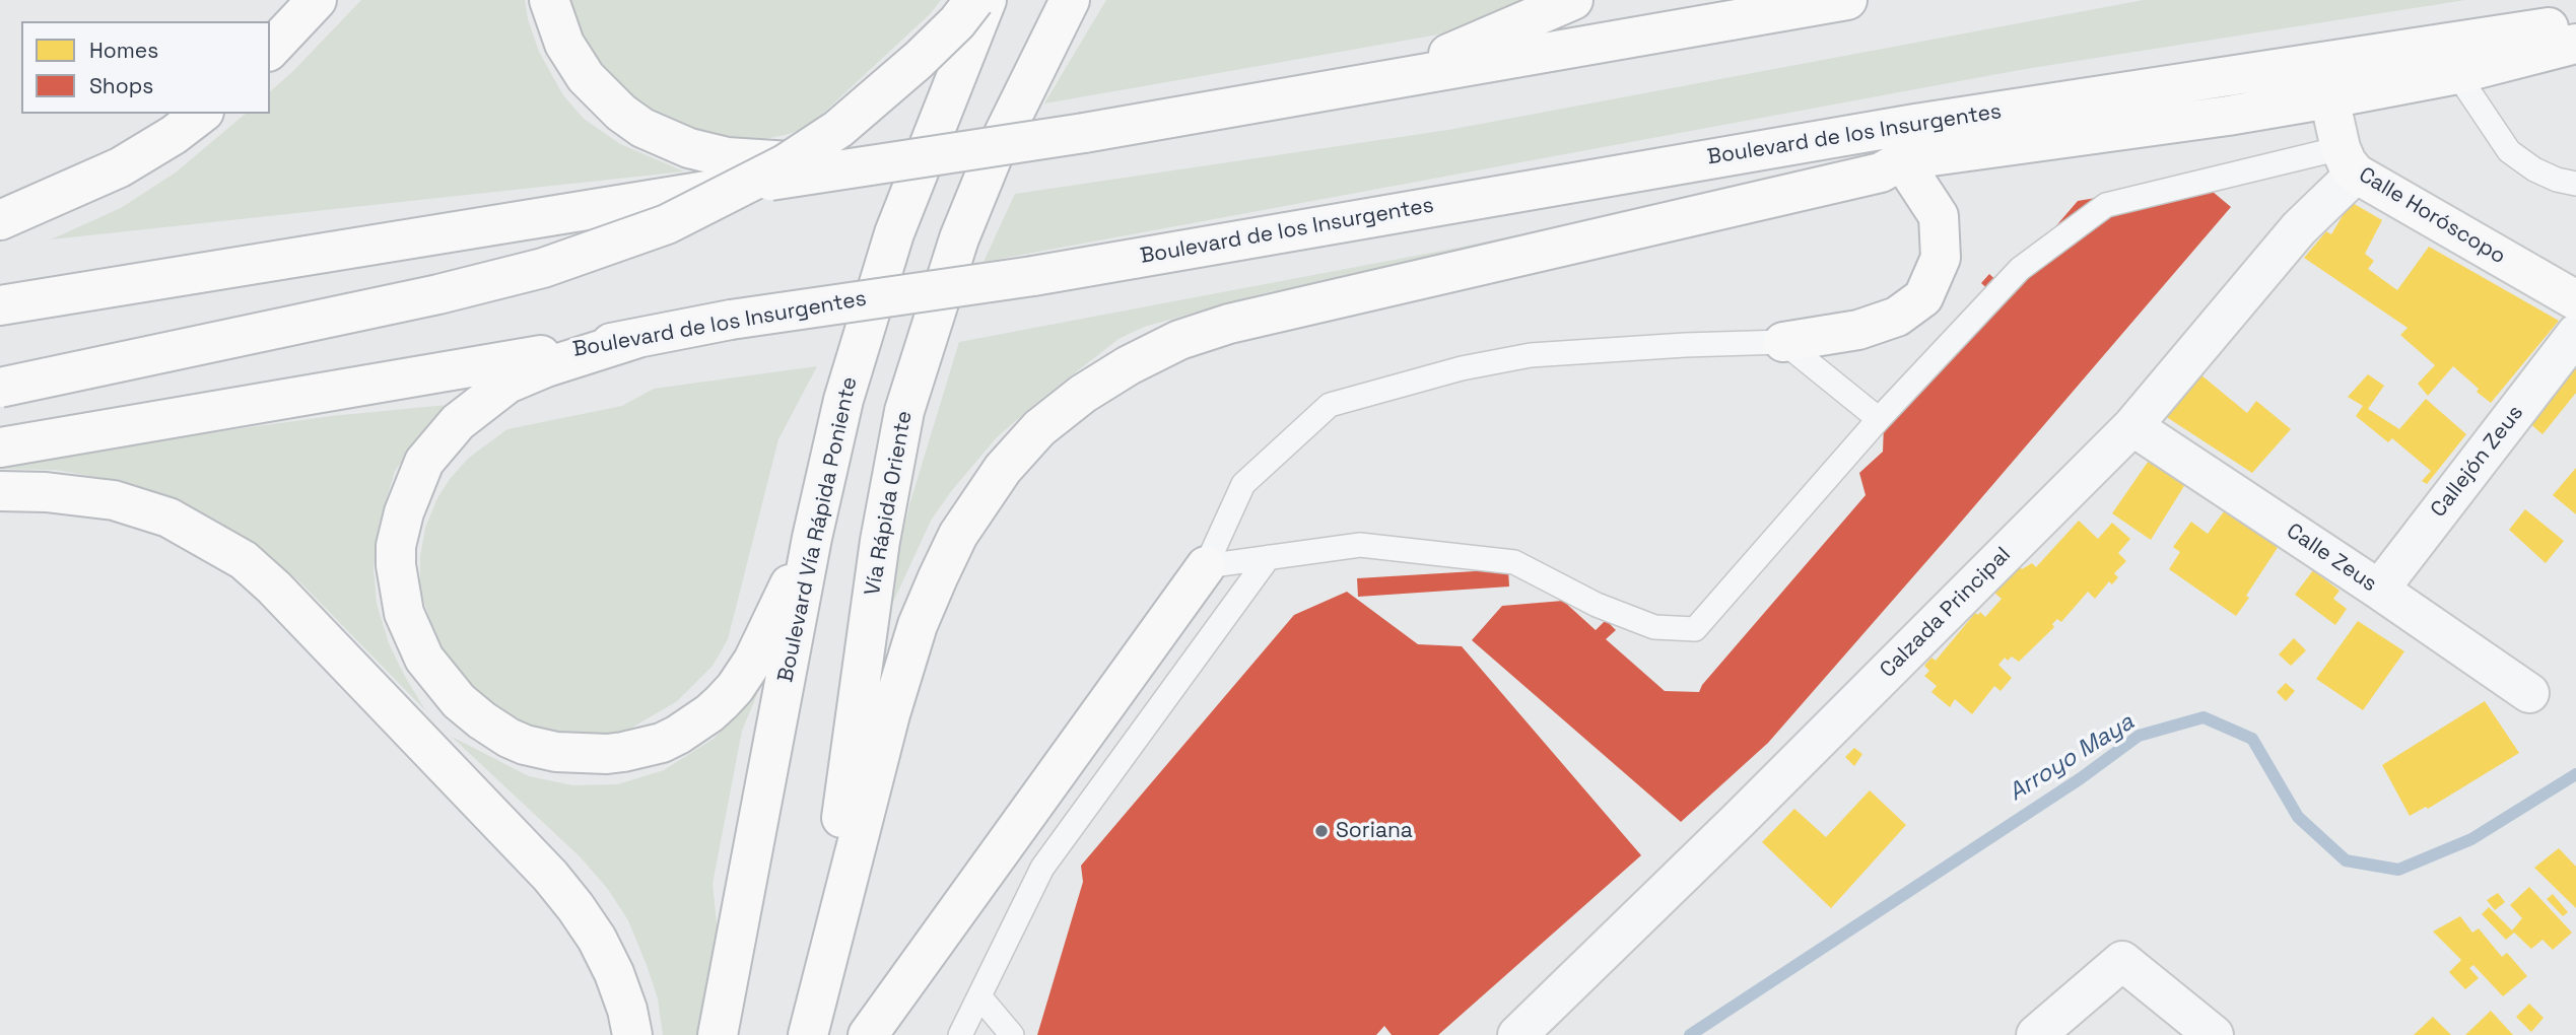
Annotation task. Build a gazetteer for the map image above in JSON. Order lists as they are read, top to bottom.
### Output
{
  "streets": {
    "main road": [
      "Boulevard de los Insurgentes",
      "Calle Horóscopo",
      "Vía Rápida Oriente",
      "Boulevard Vía Rápida Poniente"
    ],
    "street": ["Callejón Zeus", "Calle Zeus", "Calzada Principal"]
  },
  "crossings": [
    ["Calle Horóscopo", "Calzada Principal"],
    ["Callejón Zeus", "Calle Zeus"],
    ["Calle Zeus", "Calzada Principal"]
  ],
  "water": ["Arroyo Maya"],
  "places": ["Soriana"],
  "legend": ["Homes", "Shops"]
}
